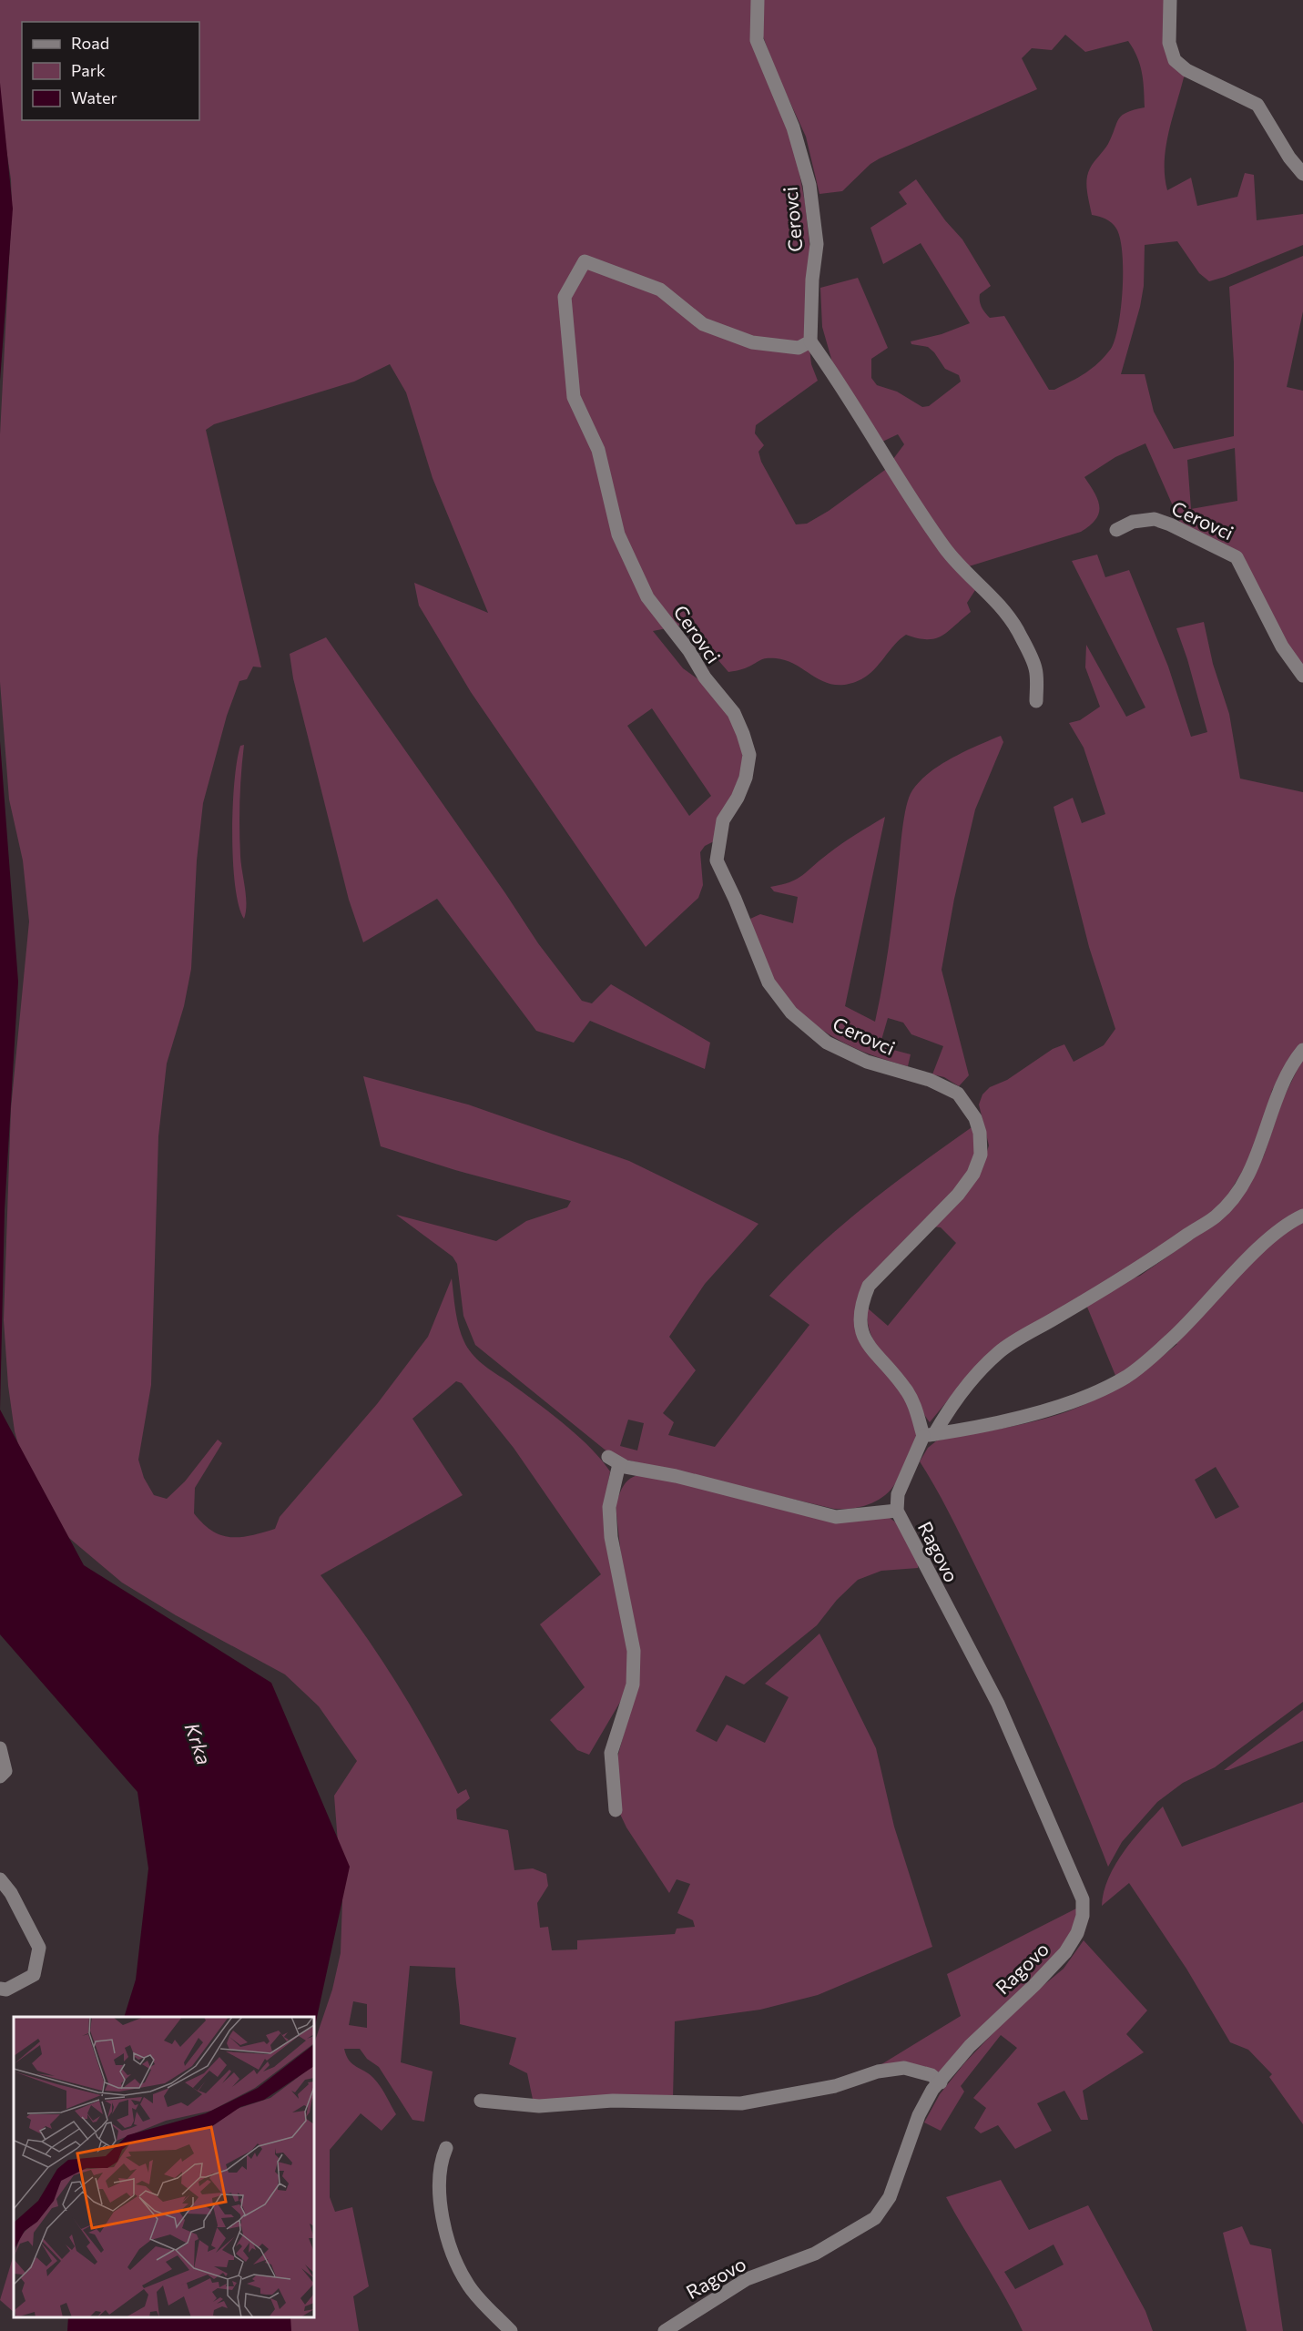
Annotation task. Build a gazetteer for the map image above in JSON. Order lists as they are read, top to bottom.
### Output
{
  "streets": {
    "street": ["Cerovci", "Ragovo"]
  },
  "water": ["Krka"],
  "legend": ["Road", "Park", "Water"]
}
